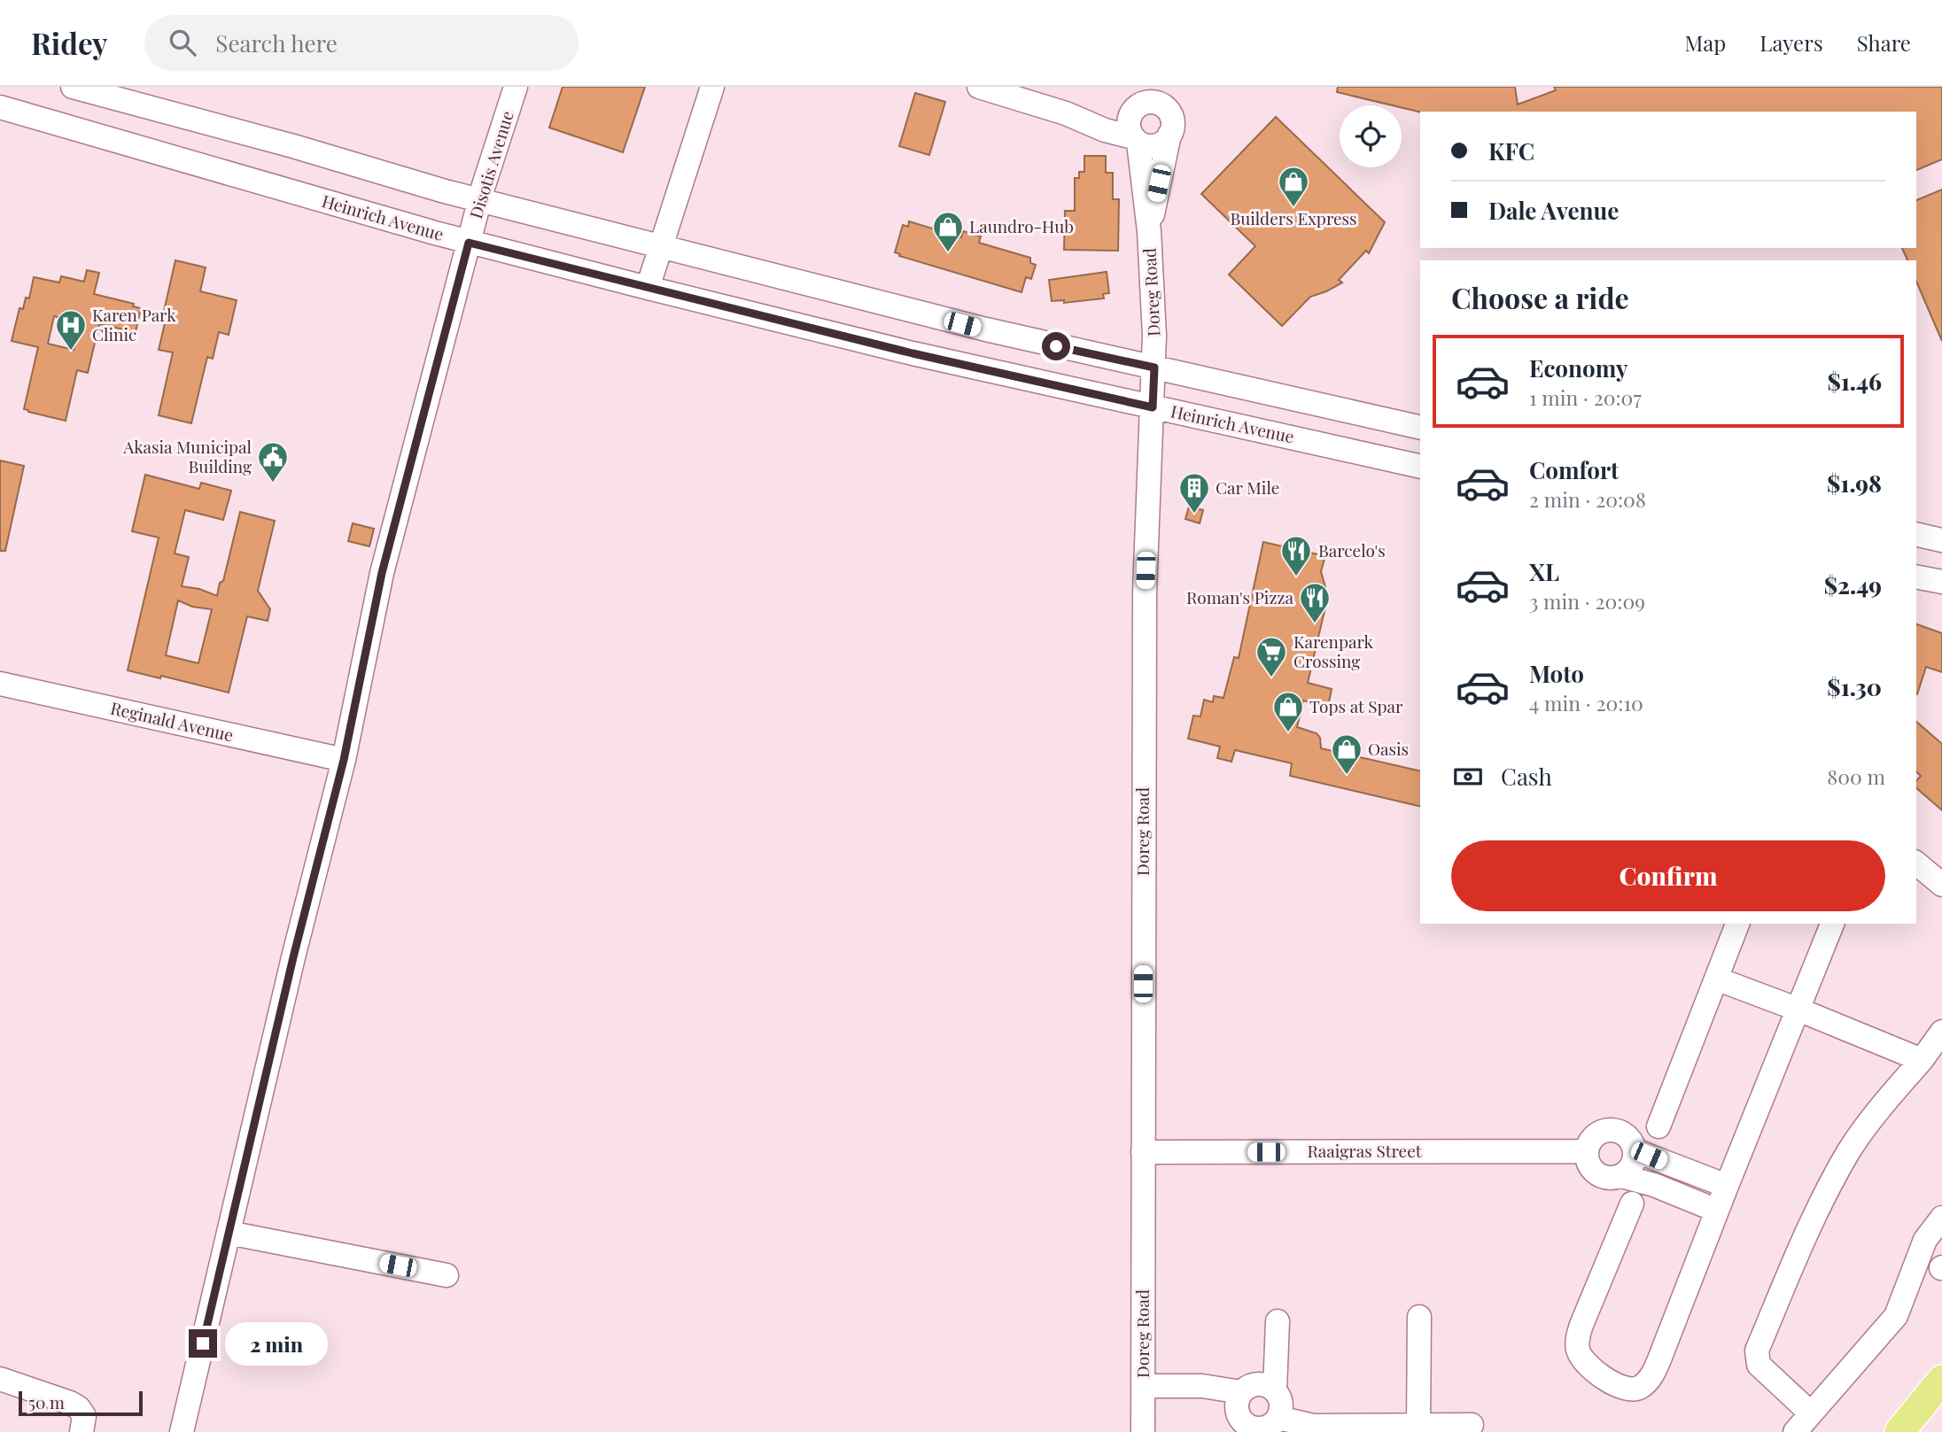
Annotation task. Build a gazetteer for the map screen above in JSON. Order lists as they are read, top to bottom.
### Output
{
  "streets": {
    "street": [
      "Disotis Avenue",
      "Heinrich Avenue",
      "Doreg Road",
      "Reginald Avenue",
      "Raaigras Street"
    ]
  },
  "crossings": [
    ["Disotis Avenue", "Heinrich Avenue"],
    ["Disotis Avenue", "Reginald Avenue"],
    ["Heinrich Avenue", "Doreg Road"],
    ["Doreg Road", "Raaigras Street"]
  ],
  "places": {
    "shop": [
      "Builders Express",
      "Laundro-Hub",
      "Tops at Spar",
      "Oasis"
    ],
    "hospital": ["Karen Park Clinic"],
    "public building": ["Akasia Municipal Building"],
    "building": ["Car Mile"],
    "restaurant": ["Barcelo's", "Roman's Pizza"],
    "supermarket": ["Karenpark Crossing"]
  },
  "scale_bar": "50 m",
  "page": {
    "header": "Ridey",
    "search": "Search here",
    "nav": ["Map", "Layers", "Share"],
    "banner": ["KFC", "Dale Avenue"],
    "heading": "Choose a ride",
    "list": [
      {
        "name": "Economy",
        "note": "1 min · 20:07",
        "value": "$1.46"
      },
      {
        "name": "Comfort",
        "note": "2 min · 20:08",
        "value": "$1.98"
      },
      {
        "name": "XL",
        "note": "3 min · 20:09",
        "value": "$2.49"
      },
      {
        "name": "Moto",
        "note": "4 min · 20:10",
        "value": "$1.30"
      }
    ],
    "pay": ["Cash", "800 m"],
    "buttons": "Confirm",
    "bubble": "2 min",
    "scale": "50 m"
  }
}
